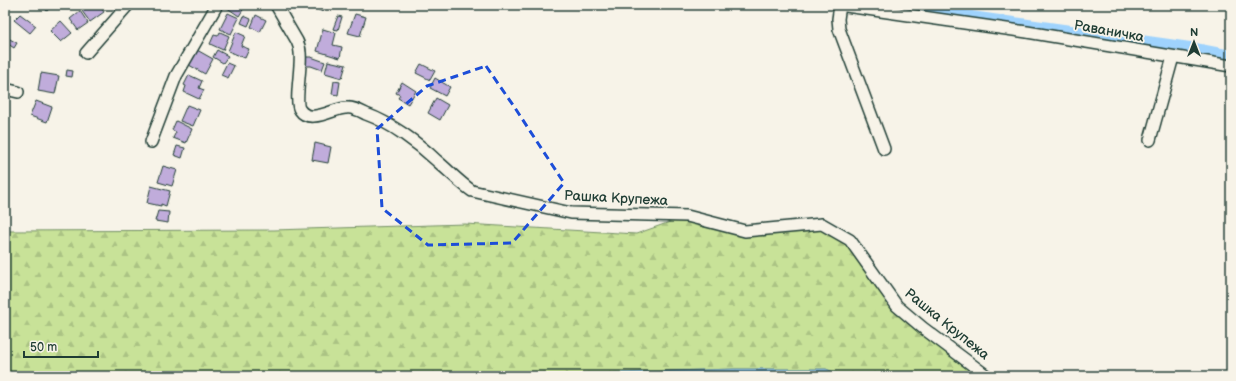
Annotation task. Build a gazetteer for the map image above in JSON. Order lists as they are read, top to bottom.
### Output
{
  "streets": {
    "street": ["Раваничка", "Рашка Крупежа"]
  },
  "scale_bar": "50 m",
  "north": "top"
}
